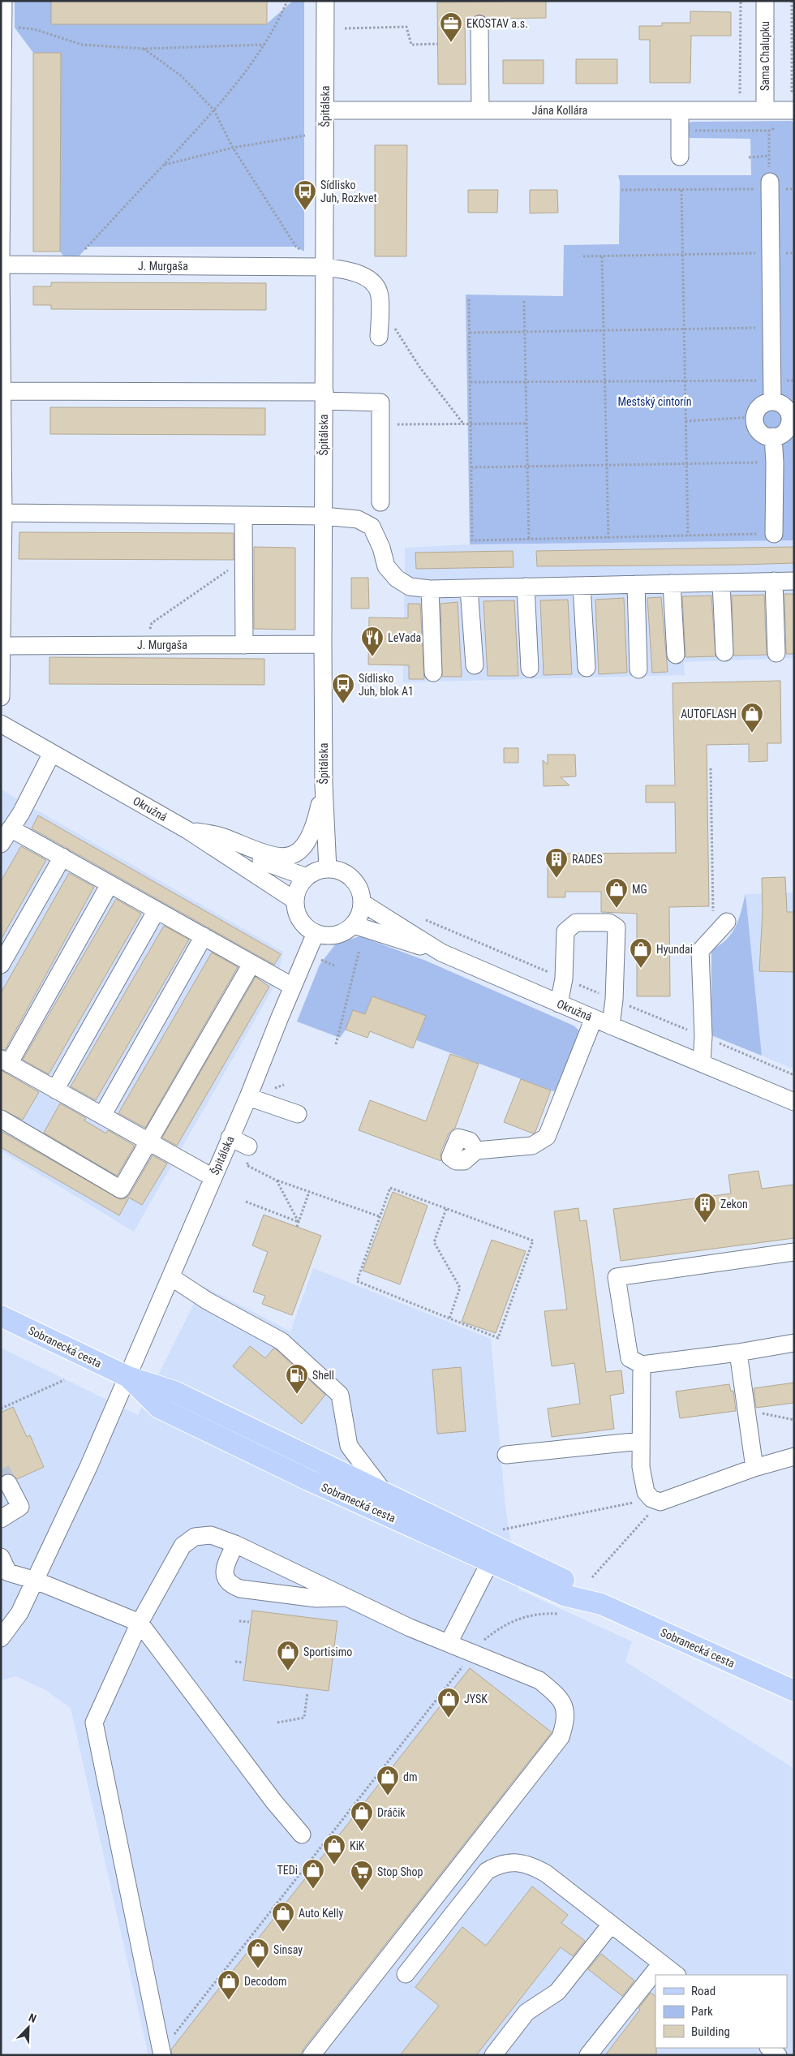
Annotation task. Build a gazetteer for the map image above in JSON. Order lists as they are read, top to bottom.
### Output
{
  "streets": {
    "main road": ["Sobranecká cesta"],
    "street": [
      "Sama Chalupku",
      "Špitálska",
      "Jána Kollára",
      "J. Murgaša",
      "Okružná"
    ]
  },
  "crossings": [
    ["Sama Chalupku", "Jána Kollára"],
    ["Špitálska", "Jána Kollára"],
    ["Špitálska", "J. Murgaša"],
    ["Špitálska", "Okružná"],
    ["Špitálska", "Sobranecká cesta"]
  ],
  "parks": ["Mestský cintorín"],
  "places": {
    "office": ["EKOSTAV a.s."],
    "bus stop": ["Sídlisko Juh, Rozkvet", "Sídlisko Juh, blok A1"],
    "restaurant": ["LeVada"],
    "shop": [
      "AUTOFLASH",
      "MG",
      "Hyundai",
      "Sportisimo",
      "JYSK",
      "dm",
      "Dráčik",
      "KiK",
      "TEDi",
      "Auto Kelly",
      "Sinsay",
      "Decodom"
    ],
    "building": ["RADES", "Zekon"],
    "fuel station": ["Shell"],
    "supermarket": ["Stop Shop"]
  },
  "legend": ["Road", "Park", "Building"],
  "north": "top right"
}
